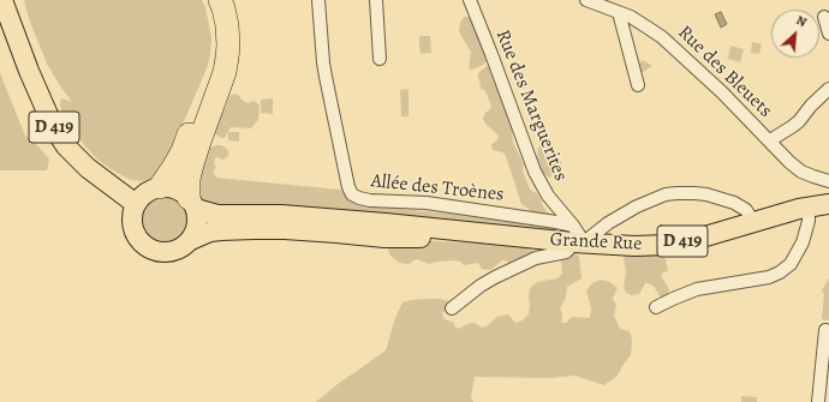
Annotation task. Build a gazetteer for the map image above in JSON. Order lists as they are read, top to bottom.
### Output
{
  "streets": {
    "main road": ["D 419", "Grande Rue"],
    "street": ["Rue des Bleuets", "Rue des Marguerites", "Allée des Troènes"]
  },
  "crossings": [
    ["Rue des Marguerites", "Allée des Troènes"],
    ["Rue des Marguerites", "Grande Rue"],
    ["D 419", "Grande Rue"],
    ["Allée des Troènes", "Grande Rue"]
  ],
  "north": "top right"
}
